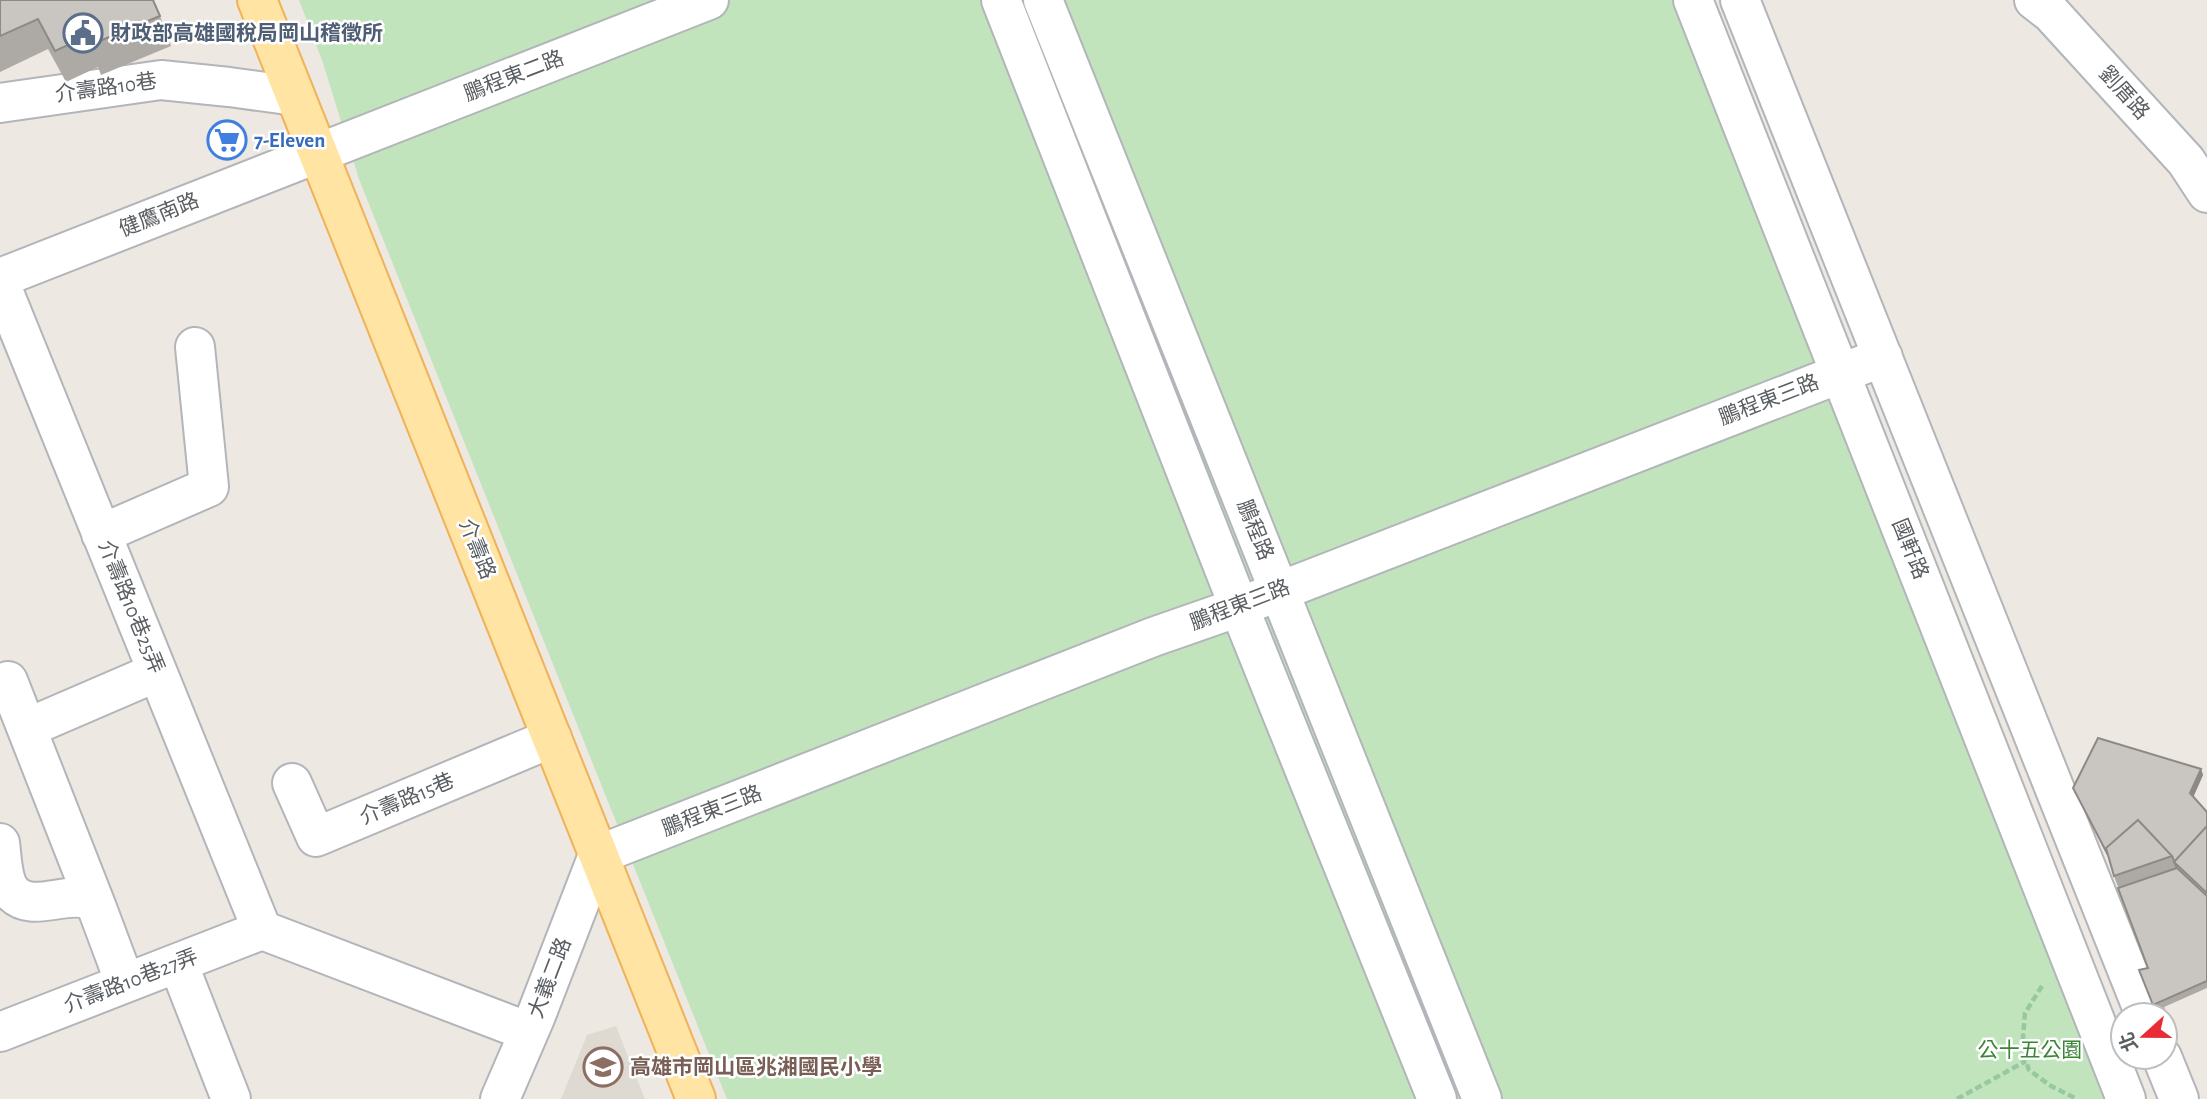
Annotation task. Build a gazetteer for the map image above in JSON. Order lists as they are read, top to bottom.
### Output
{
  "streets": {
    "main road": ["介壽路"],
    "street": [
      "鵬程東二路",
      "介壽路10巷",
      "劉厝路",
      "健鷹南路",
      "鵬程東三路",
      "鵬程路",
      "國軒路",
      "介壽路10巷25弄",
      "介壽路15巷",
      "大義二路",
      "介壽路10巷27弄"
    ]
  },
  "crossings": [
    ["鵬程東二路", "健鷹南路"],
    ["鵬程東二路", "介壽路"],
    ["介壽路10巷", "介壽路"],
    ["健鷹南路", "介壽路"],
    ["健鷹南路", "介壽路10巷25弄"],
    ["鵬程東三路", "鵬程路"],
    ["鵬程東三路", "介壽路"],
    ["鵬程東三路", "國軒路"],
    ["鵬程東三路", "大義二路"],
    ["介壽路", "介壽路15巷"],
    ["介壽路", "大義二路"],
    ["介壽路10巷25弄", "介壽路10巷27弄"]
  ],
  "parks": ["公十五公園"],
  "places": {
    "public building": ["財政部高雄國稅局岡山稽徵所"],
    "supermarket": ["7-Eleven"],
    "school or university": ["高雄市岡山區兆湘國民小學"]
  },
  "north": "left"
}
